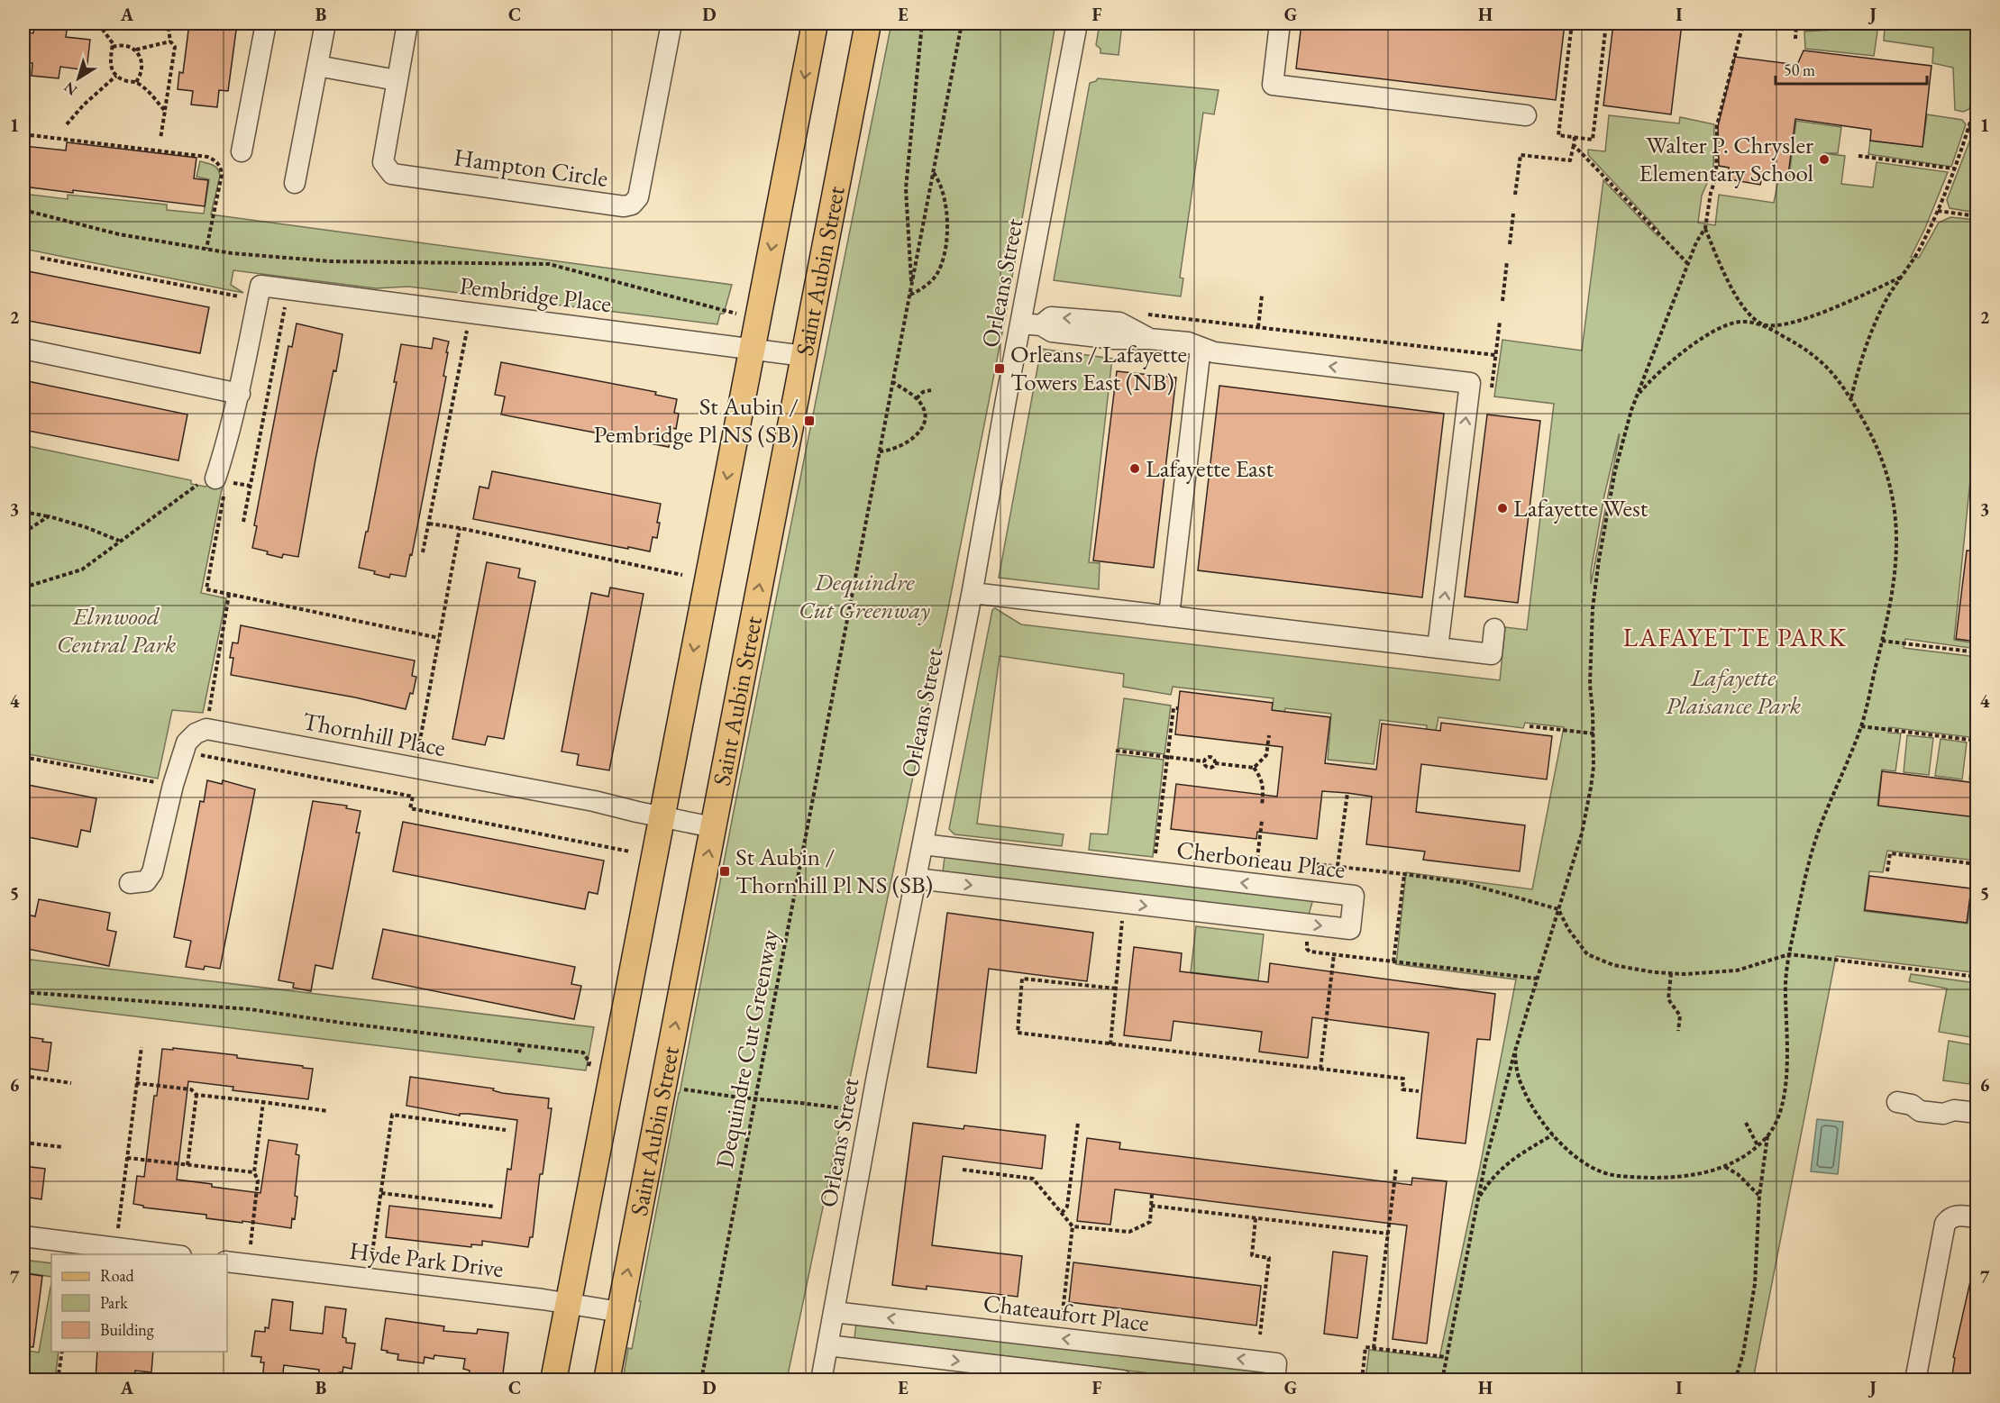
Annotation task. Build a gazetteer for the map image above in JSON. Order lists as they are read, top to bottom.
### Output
{
  "streets": {
    "main road": ["Saint Aubin Street"],
    "street": [
      "Hampton Circle",
      "Orleans Street",
      "Pembridge Place",
      "Thornhill Place",
      "Cherboneau Place",
      "Hyde Park Drive",
      "Chateaufort Place"
    ],
    "path": ["Dequindre Cut Greenway"]
  },
  "crossings": [
    ["Saint Aubin Street", "Pembridge Place"],
    ["Saint Aubin Street", "Thornhill Place"],
    ["Saint Aubin Street", "Hyde Park Drive"],
    ["Orleans Street", "Cherboneau Place"],
    ["Orleans Street", "Chateaufort Place"]
  ],
  "districts": ["LAFAYETTE PARK"],
  "parks": ["Dequindre Cut Greenway", "Elmwood Central Park", "Lafayette Plaisance Park"],
  "places": {
    "other": ["Walter P. Chrysler Elementary School", "Lafayette East", "Lafayette West"],
    "transit": ["Orleans / Lafayette Towers East (NB)", "St Aubin / Pembridge Pl NS (SB)", "St Aubin / Thornhill Pl NS (SB)"]
  },
  "legend": ["Road", "Park", "Building"],
  "scale_bar": "50 m",
  "north": "bottom left",
  "grid": {
    "columns": [
      "A",
      "B",
      "C",
      "D",
      "E",
      "F",
      "G",
      "H",
      "I",
      "J"
    ],
    "rows": [
      "1",
      "2",
      "3",
      "4",
      "5",
      "6",
      "7"
    ]
  }
}
